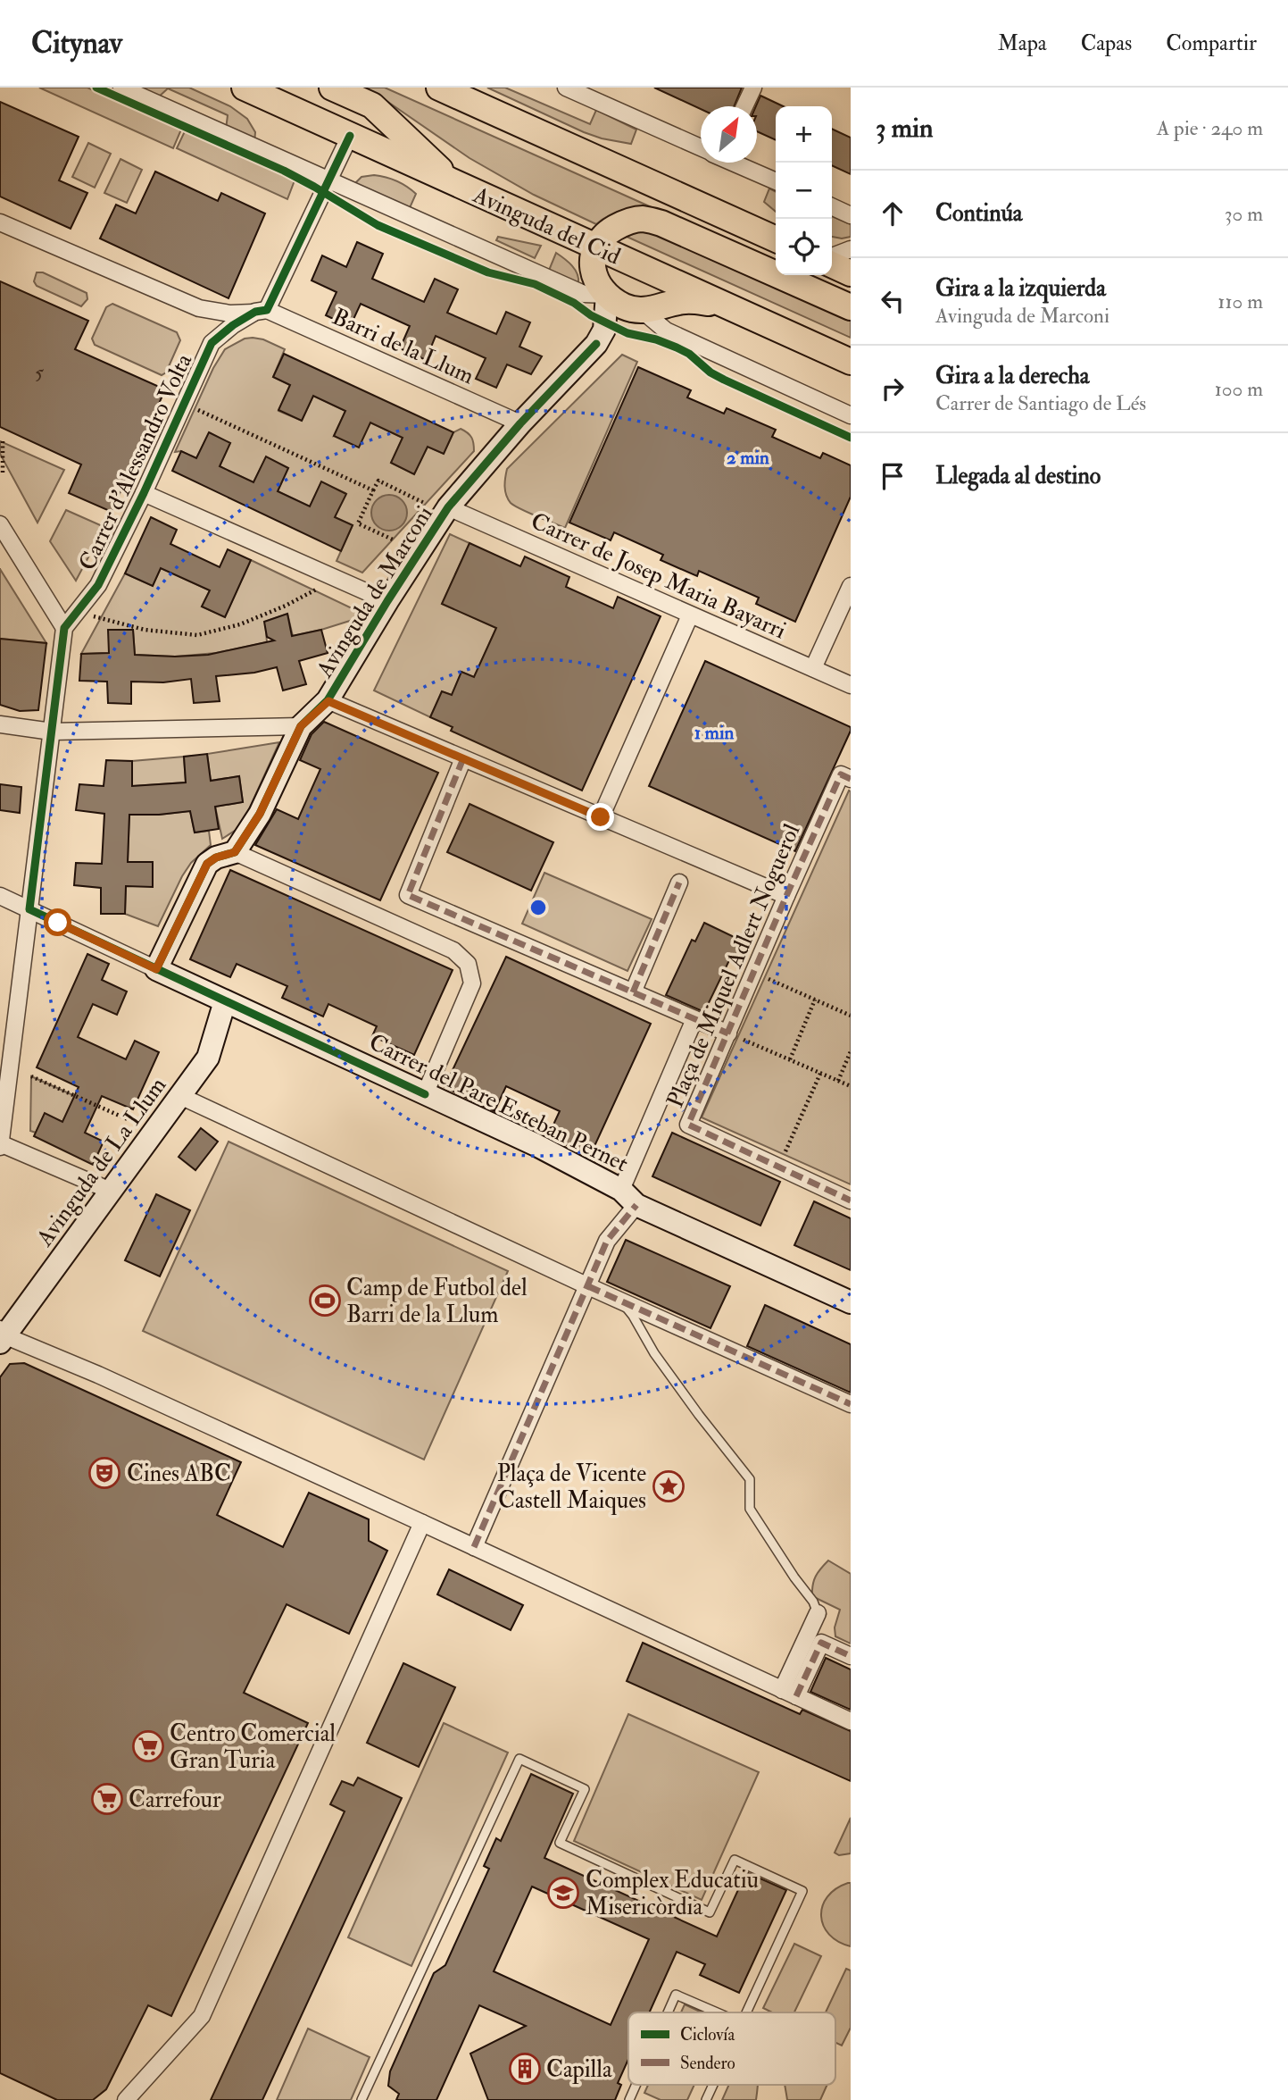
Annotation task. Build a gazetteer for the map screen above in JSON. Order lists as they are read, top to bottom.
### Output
{
  "streets": {
    "main road": ["Avinguda del Cid"],
    "street": [
      "Barri de la Llum",
      "Carrer d'Alessandro Volta",
      "Carrer de Josep Maria Bayarri",
      "Avinguda de Marconi",
      "Plaça de Miquel Adlert Noguerol",
      "Carrer del Pare Esteban Pernet",
      "Avinguda de La Llum"
    ]
  },
  "crossings": [
    ["Avinguda del Cid", "Avinguda de Marconi"],
    ["Barri de la Llum", "Carrer d'Alessandro Volta"],
    ["Barri de la Llum", "Avinguda de Marconi"],
    ["Carrer de Josep Maria Bayarri", "Avinguda de Marconi"],
    ["Plaça de Miquel Adlert Noguerol", "Carrer del Pare Esteban Pernet"],
    ["Carrer del Pare Esteban Pernet", "Avinguda de La Llum"]
  ],
  "places": {
    "sports": ["Camp de Futbol del Barri de la Llum"],
    "theatre": ["Cines ABC"],
    "place": ["Plaça de Vicente Castell Maiques"],
    "supermarket": ["Centro Comercial Gran Turia", "Carrefour"],
    "school or university": ["Complex Educatiu Misericòrdia"],
    "building": ["Capilla"]
  },
  "house_numbers": ["5"],
  "legend": ["Ciclovía", "Sendero"],
  "north": "top right",
  "page": {
    "header": "Citynav",
    "nav": ["Mapa", "Capas", "Compartir"],
    "heading": ["3 min", "A pie · 240 m"],
    "map_buttons": ["+", "−"],
    "list": [
      ["Continúa", "30 m"],
      ["Gira a la izquierda", "Avinguda de Marconi", "110 m"],
      ["Gira a la derecha", "Carrer de Santiago de Lés", "100 m"],
      "Llegada al destino"
    ]
  },
  "rings": ["2 min", "1 min"]
}
